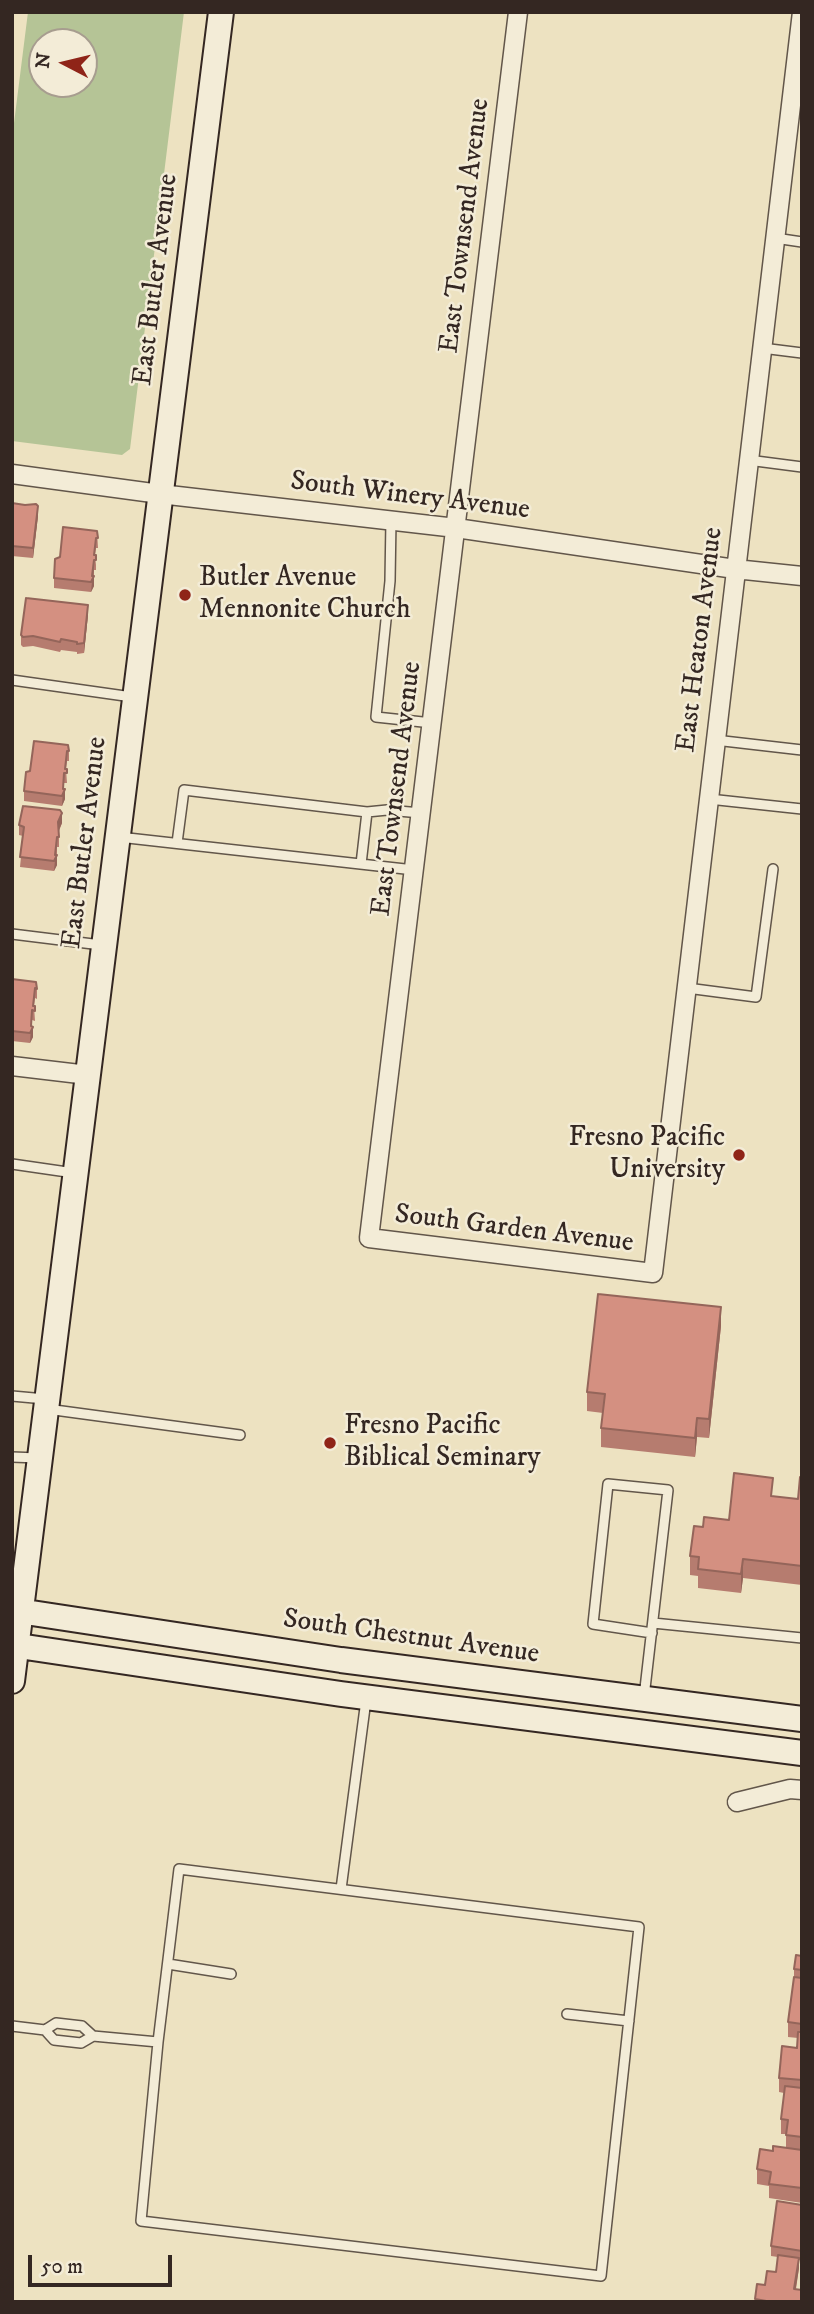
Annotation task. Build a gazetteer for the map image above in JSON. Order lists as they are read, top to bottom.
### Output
{
  "streets": {
    "street": [
      "East Townsend Avenue",
      "East Butler Avenue",
      "South Winery Avenue",
      "East Heaton Avenue",
      "South Garden Avenue",
      "South Chestnut Avenue"
    ]
  },
  "crossings": [
    ["East Townsend Avenue", "South Winery Avenue"],
    ["East Townsend Avenue", "South Garden Avenue"],
    ["East Butler Avenue", "South Winery Avenue"],
    ["East Butler Avenue", "South Chestnut Avenue"],
    ["South Winery Avenue", "East Heaton Avenue"],
    ["East Heaton Avenue", "South Garden Avenue"]
  ],
  "places": ["Butler Avenue Mennonite Church", "Fresno Pacific University", "Fresno Pacific Biblical Seminary"],
  "scale_bar": "50 m",
  "north": "left"
}
